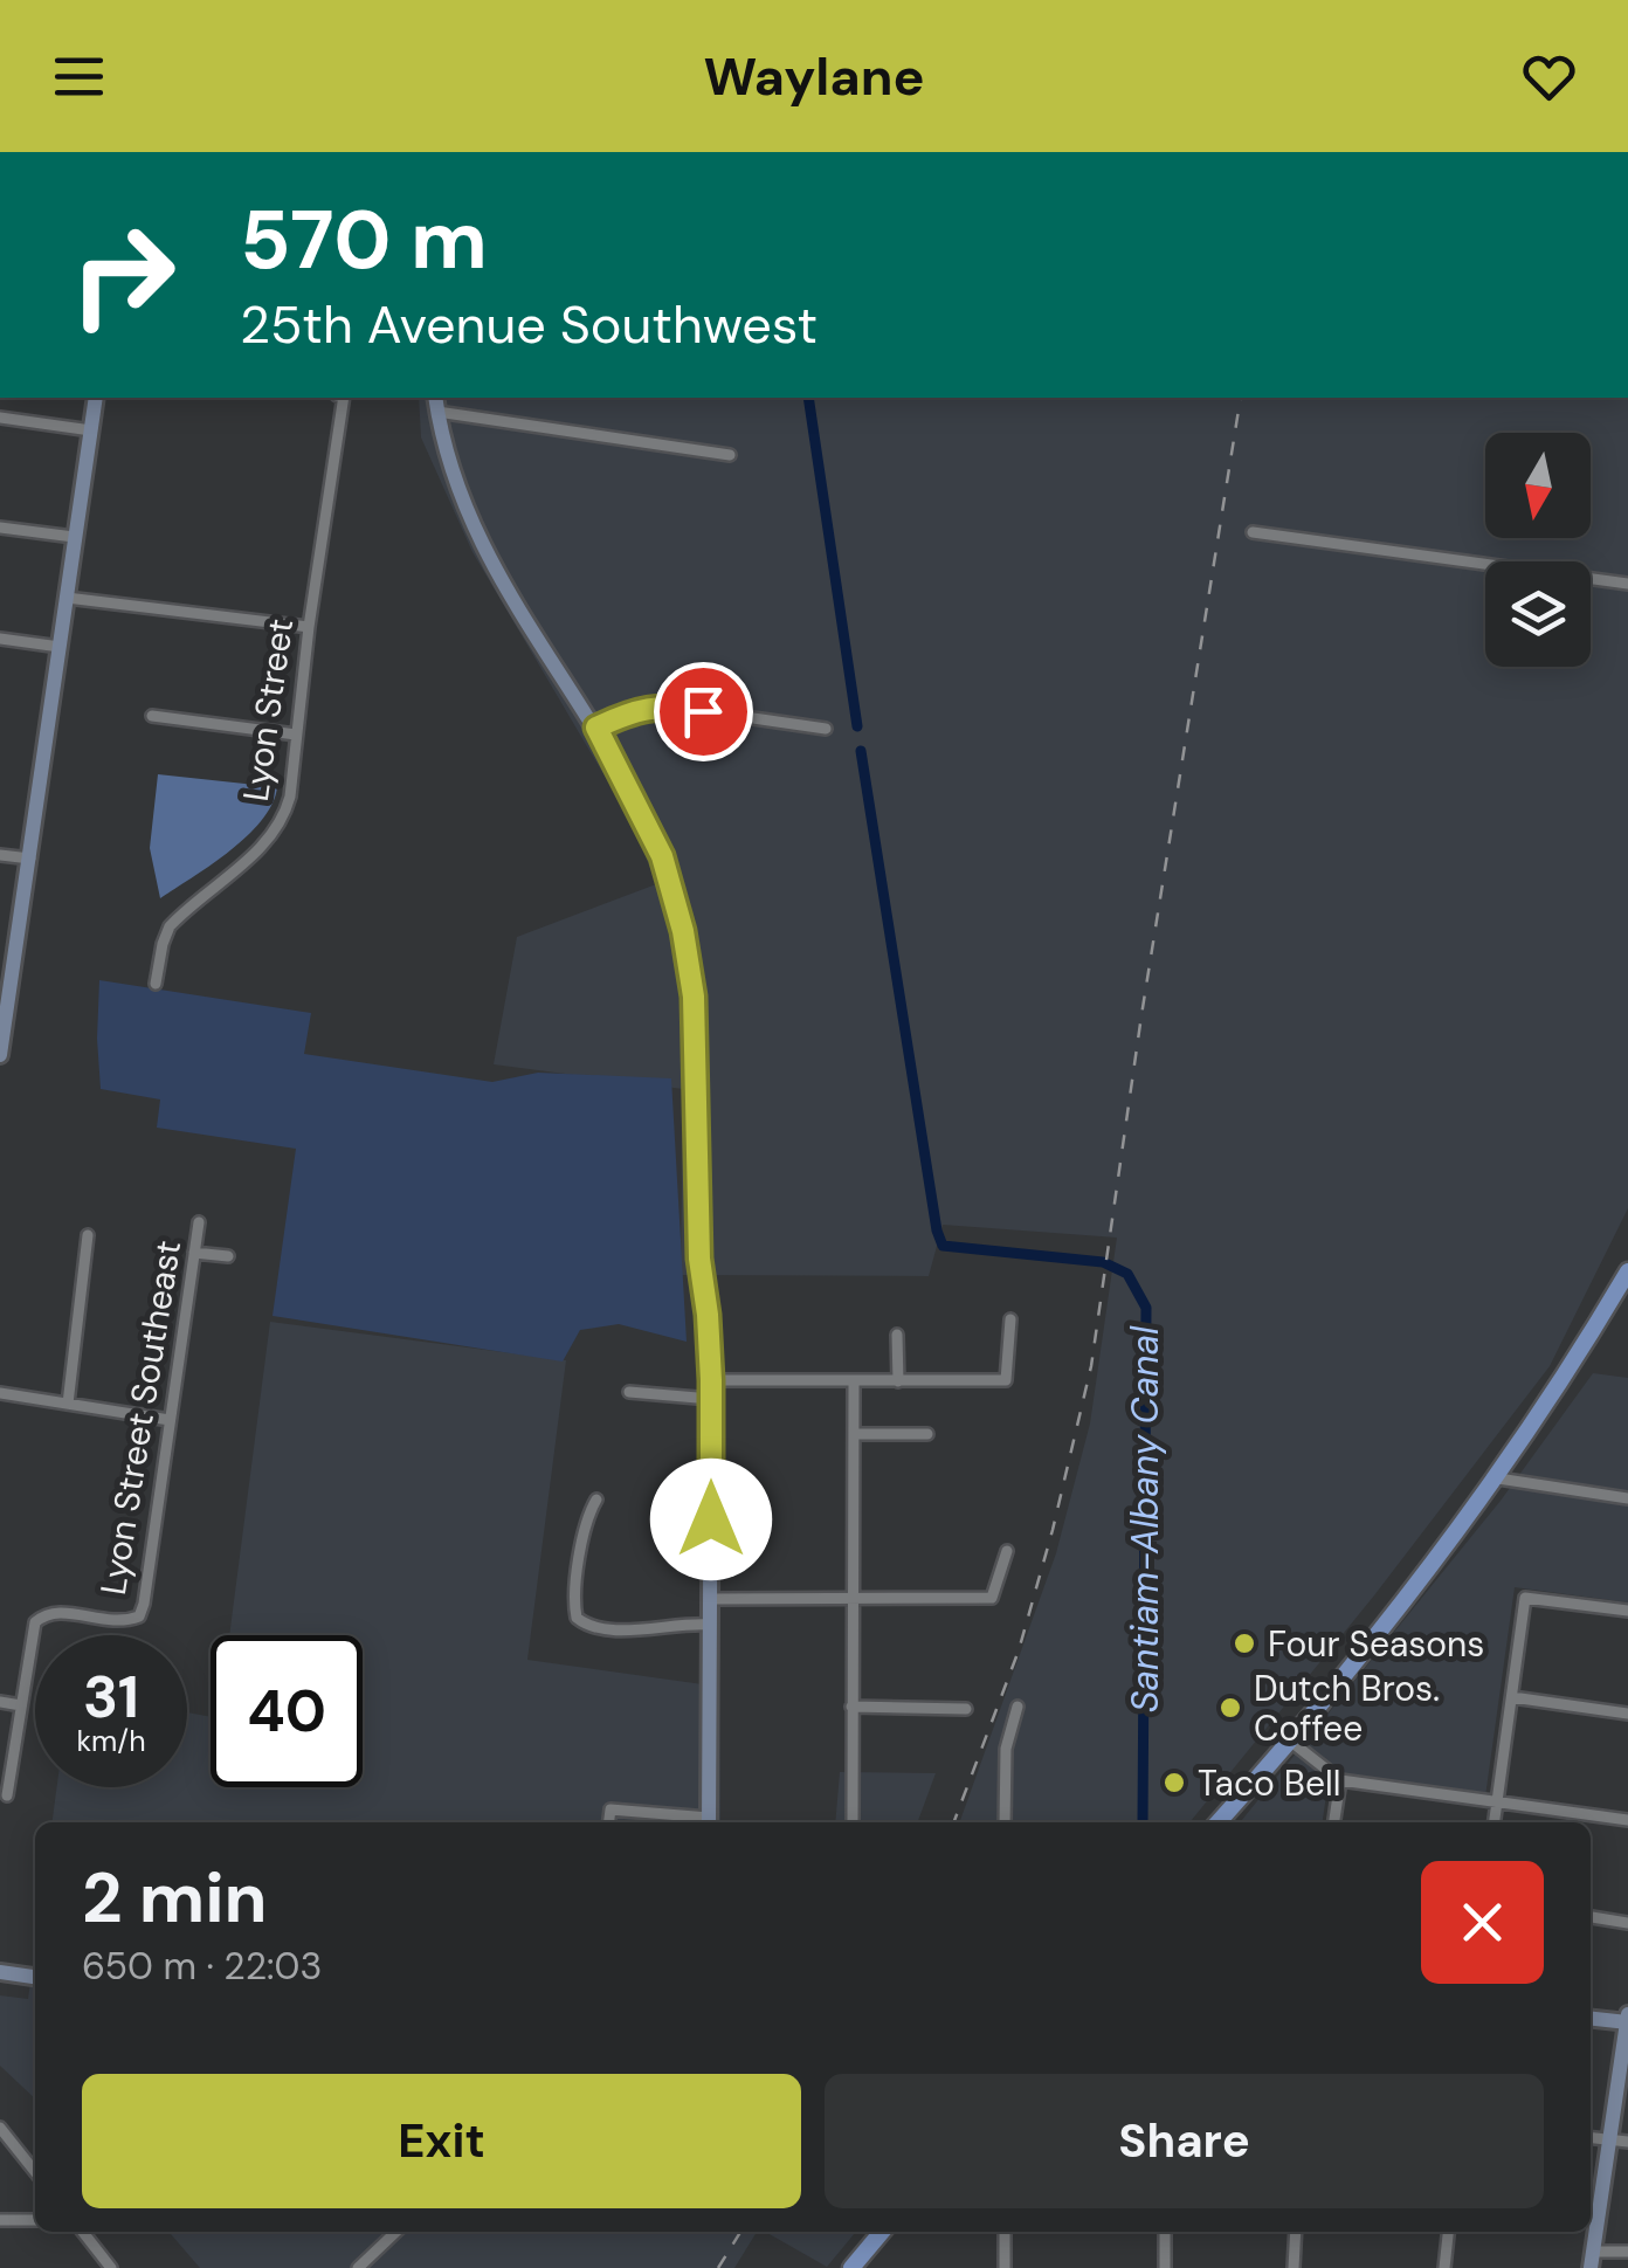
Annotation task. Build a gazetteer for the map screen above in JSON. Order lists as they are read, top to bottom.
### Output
{
  "streets": {
    "street": ["Lyon Street", "Lyon Street Southeast"]
  },
  "water": ["Santiam-Albany Canal"],
  "places": ["Four Seasons", "Dutch Bros. Coffee", "Taco Bell"],
  "north": "bottom",
  "page": {
    "header": "Waylane",
    "turn": ["570 m", "25th Avenue Southwest"],
    "speed": "31 km/h",
    "limit": "40",
    "heading": ["2 min", "650 m · 22:03"],
    "buttons": ["Exit", "Share"]
  }
}
